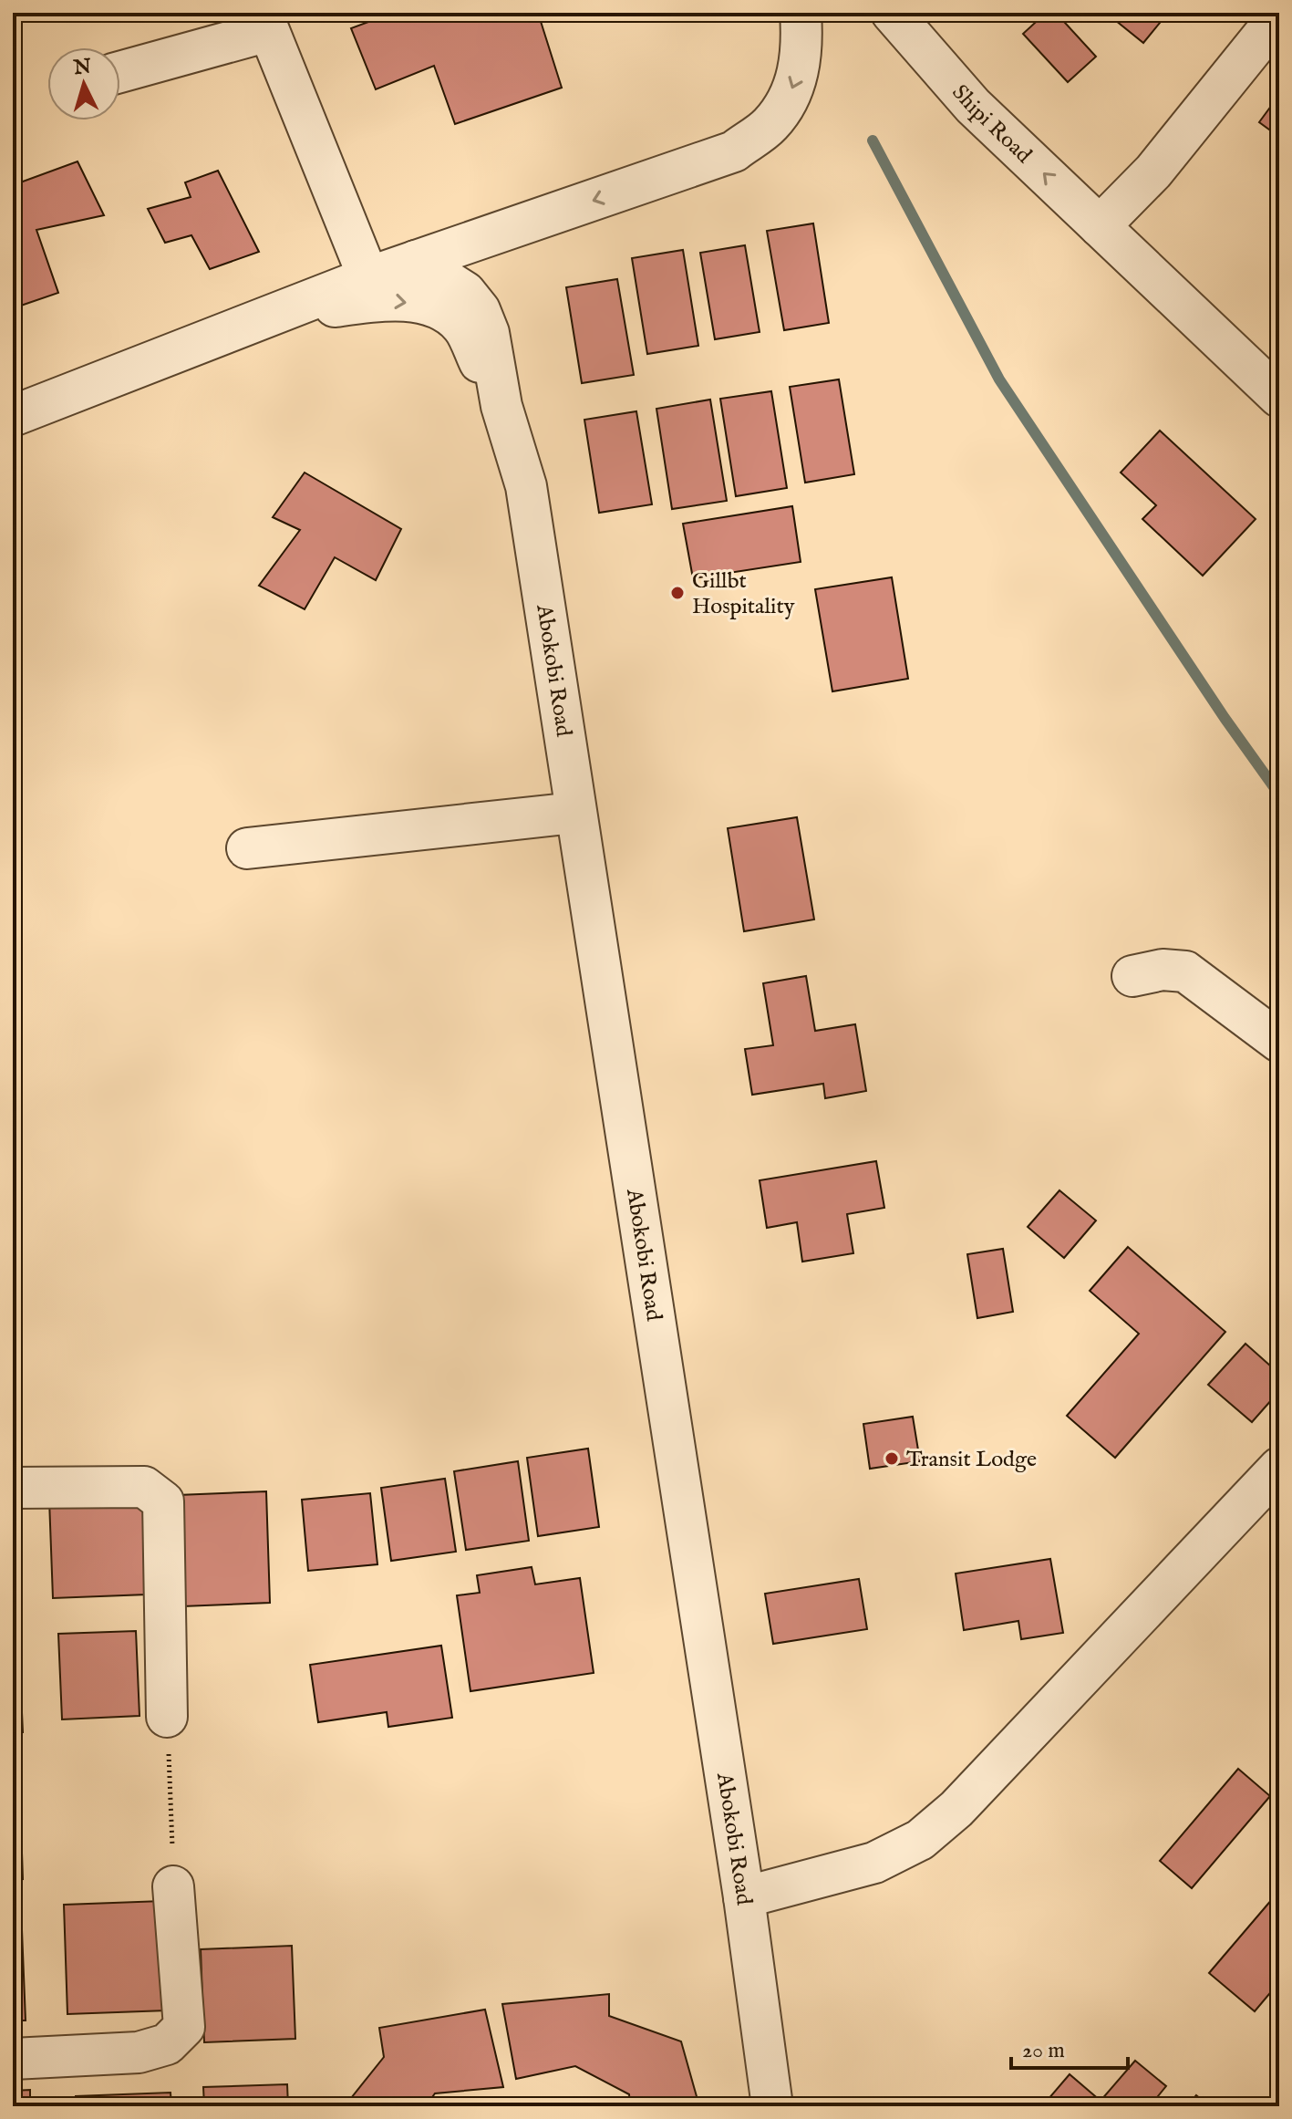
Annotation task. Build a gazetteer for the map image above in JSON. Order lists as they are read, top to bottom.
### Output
{
  "streets": {
    "street": ["Shipi Road", "Abokobi Road"]
  },
  "one_way": ["Shipi Road"],
  "places": ["Gillbt Hospitality", "Transit Lodge"],
  "scale_bar": "20 m",
  "north": "top"
}
